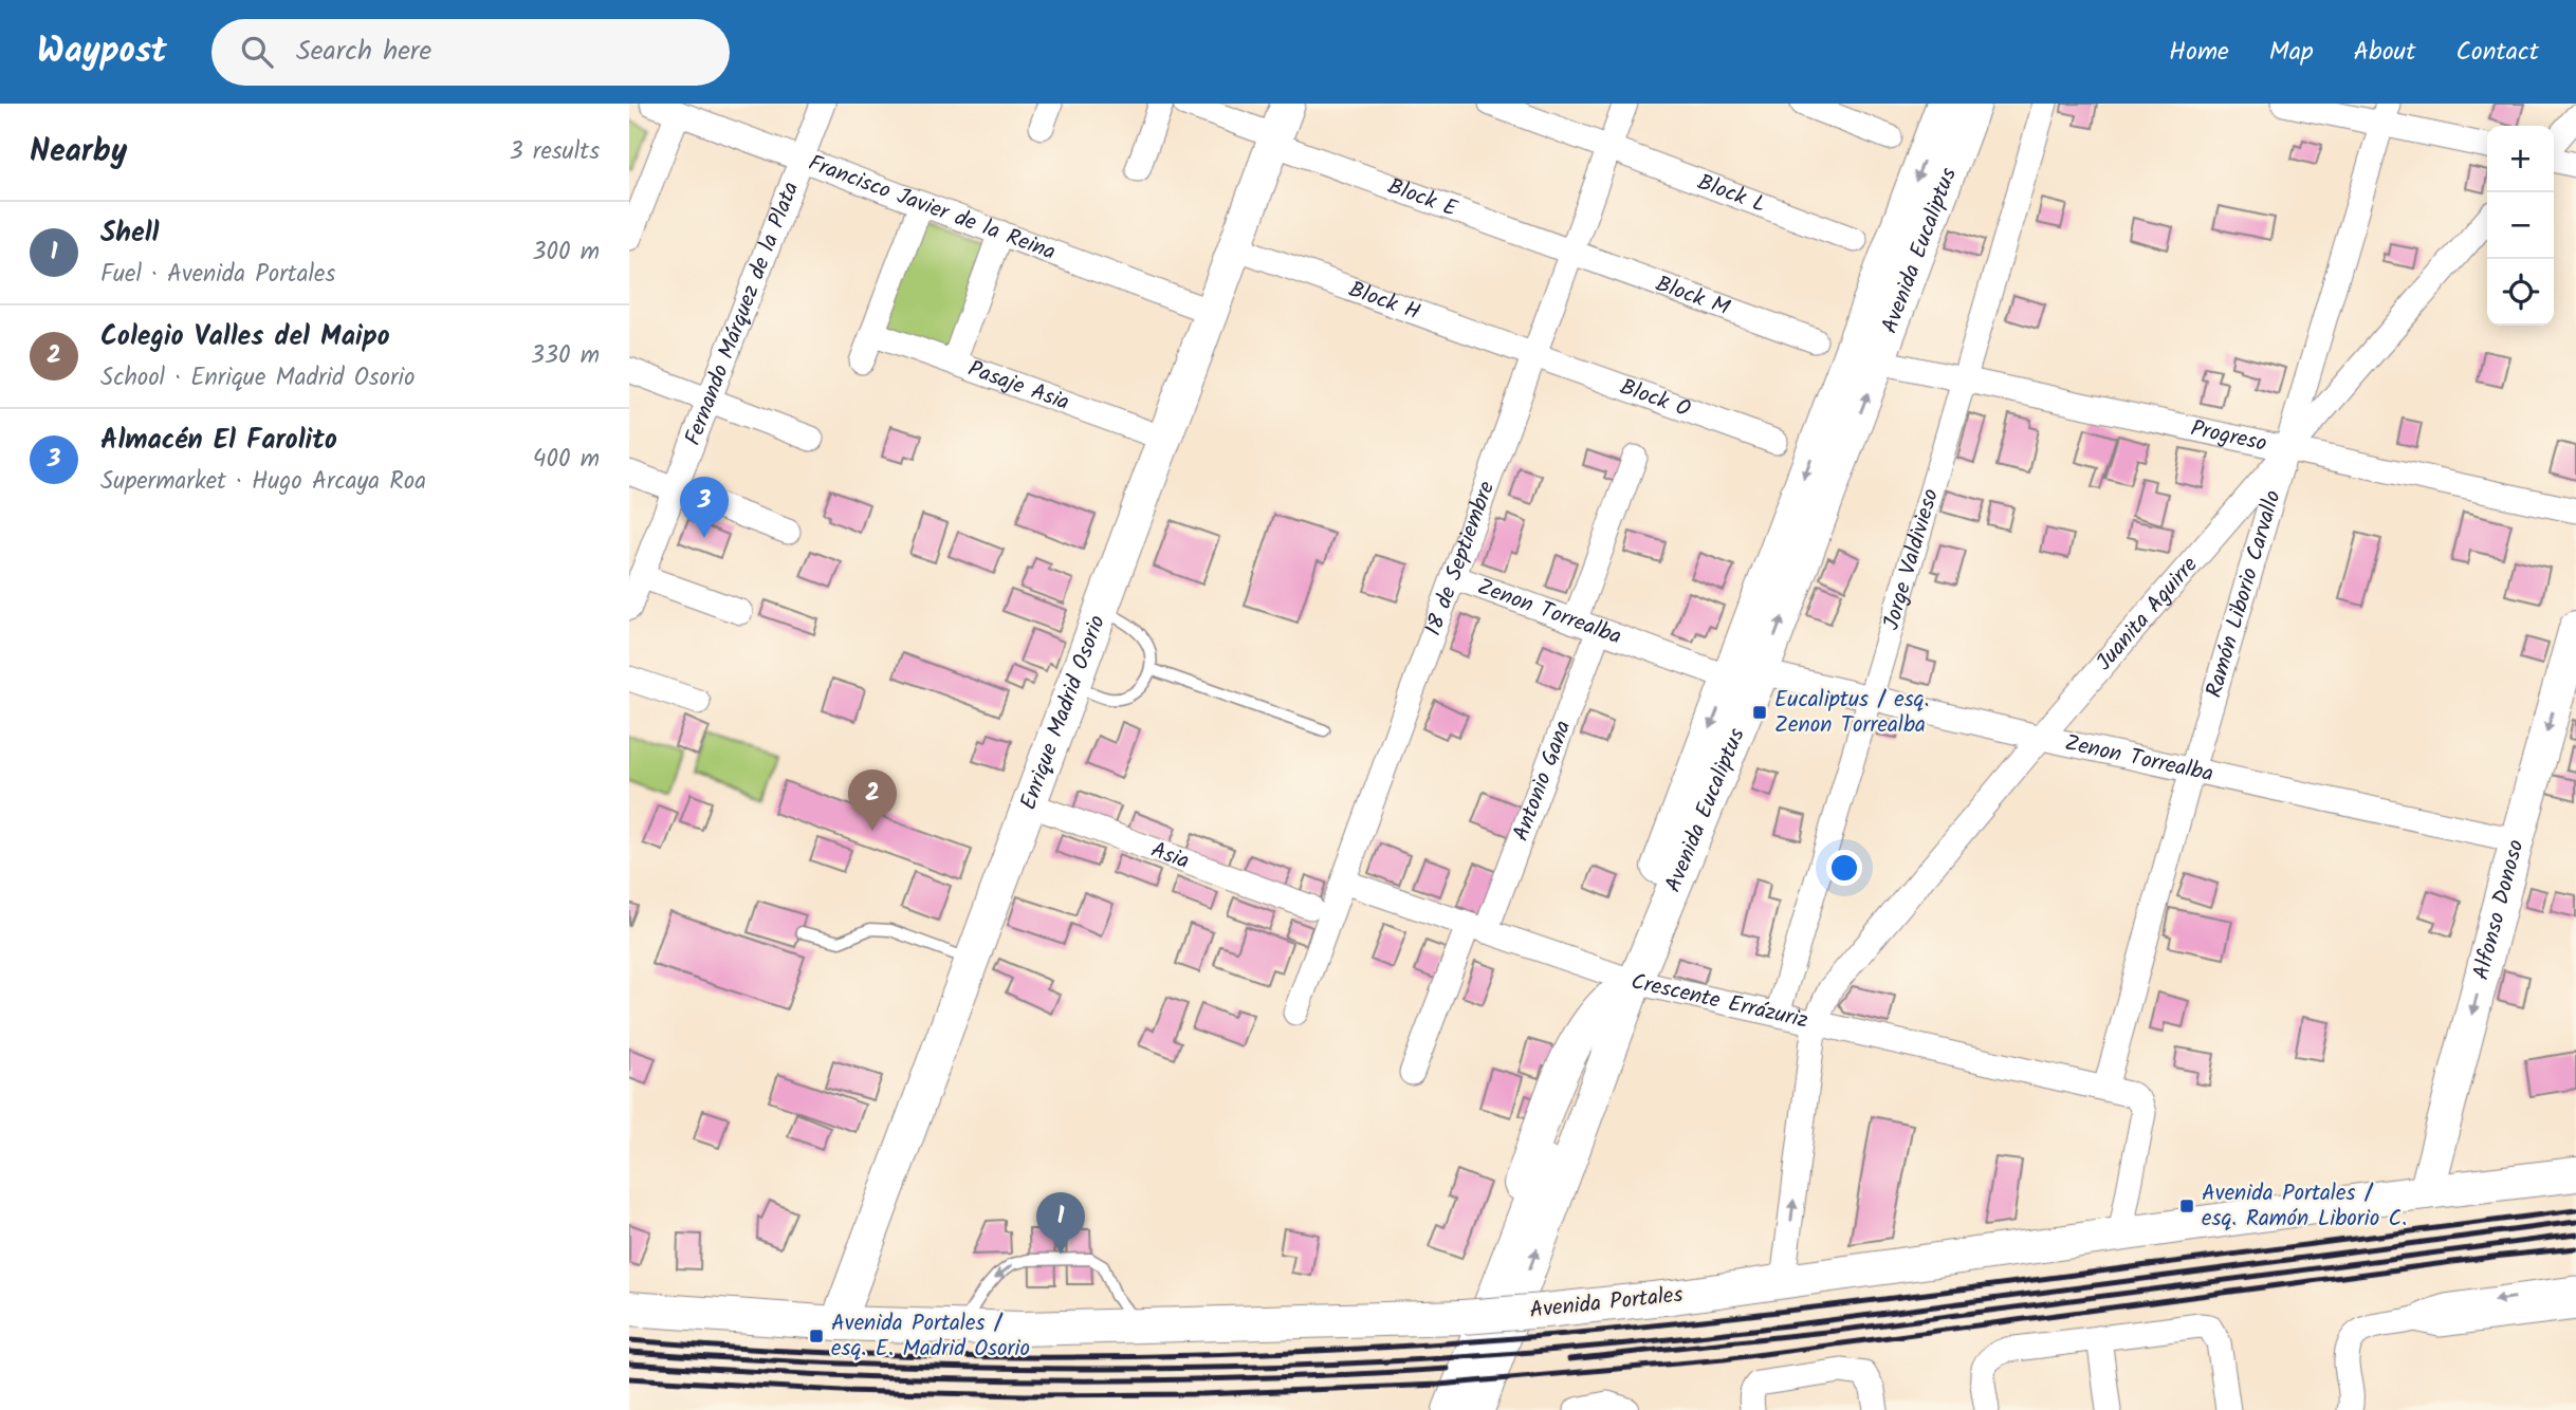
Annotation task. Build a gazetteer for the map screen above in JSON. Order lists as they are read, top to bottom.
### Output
{
  "streets": {
    "main road": [
      "Avenida Eucaliptus",
      "Enrique Madrid Osorio",
      "Alfonso Donoso",
      "Avenida Portales"
    ],
    "street": [
      "Block L",
      "Block E",
      "Francisco Javier de la Reina",
      "Block M",
      "Block H",
      "Fernando Márquez de la Plata",
      "Pasaje Asia",
      "Block O",
      "Progreso",
      "18 de Septiembre",
      "Jorge Valdivieso",
      "Ramón Liborio Carvallo",
      "Zenon Torrealba",
      "Juanita Aguirre",
      "Antonio Gana",
      "Asia",
      "Crescente Errázuriz"
    ]
  },
  "crossings": [
    ["Block L", "18 de Septiembre"],
    ["Block E", "Block M"],
    ["Block E", "18 de Septiembre"],
    ["Block E", "Enrique Madrid Osorio"],
    ["Francisco Javier de la Reina", "Fernando Márquez de la Plata"],
    ["Francisco Javier de la Reina", "Enrique Madrid Osorio"],
    ["Avenida Eucaliptus", "Progreso"],
    ["Avenida Eucaliptus", "Zenon Torrealba"],
    ["Avenida Eucaliptus", "Crescente Errázuriz"],
    ["Avenida Eucaliptus", "Avenida Portales"],
    ["Block M", "18 de Septiembre"],
    ["Block H", "Block O"],
    ["Block H", "18 de Septiembre"],
    ["Block H", "Enrique Madrid Osorio"],
    ["Pasaje Asia", "Enrique Madrid Osorio"],
    ["Block O", "18 de Septiembre"],
    ["Progreso", "Jorge Valdivieso"],
    ["Progreso", "Ramón Liborio Carvallo"],
    ["Progreso", "Juanita Aguirre"],
    ["18 de Septiembre", "Zenon Torrealba"],
    ["18 de Septiembre", "Crescente Errázuriz"],
    ["Jorge Valdivieso", "Zenon Torrealba"],
    ["Jorge Valdivieso", "Crescente Errázuriz"],
    ["Ramón Liborio Carvallo", "Zenon Torrealba"],
    ["Ramón Liborio Carvallo", "Juanita Aguirre"],
    ["Ramón Liborio Carvallo", "Crescente Errázuriz"],
    ["Zenon Torrealba", "Juanita Aguirre"],
    ["Zenon Torrealba", "Antonio Gana"],
    ["Zenon Torrealba", "Alfonso Donoso"],
    ["Juanita Aguirre", "Crescente Errázuriz"],
    ["Juanita Aguirre", "Avenida Portales"],
    ["Enrique Madrid Osorio", "Asia"],
    ["Enrique Madrid Osorio", "Avenida Portales"],
    ["Antonio Gana", "Crescente Errázuriz"],
    ["Alfonso Donoso", "Avenida Portales"],
    ["Crescente Errázuriz", "Avenida Portales"]
  ],
  "one_way": ["Alfonso Donoso"],
  "places": {
    "transit": ["Eucaliptus / esq. Zenon Torrealba", "Avenida Portales / esq. Ramón Liborio C.", "Avenida Portales / esq. E. Madrid Osorio"]
  },
  "page": {
    "header": "Waypost",
    "search": "Search here",
    "nav": [
      "Home",
      "Map",
      "About",
      "Contact"
    ],
    "heading": ["Nearby", "3 results"],
    "map_buttons": ["+", "−"],
    "list": [
      {
        "mark": "1",
        "name": "Shell",
        "note": "Fuel · Avenida Portales",
        "value": "300 m"
      },
      {
        "mark": "2",
        "name": "Colegio Valles del Maipo",
        "note": "School · Enrique Madrid Osorio",
        "value": "330 m"
      },
      {
        "mark": "3",
        "name": "Almacén El Farolito",
        "note": "Supermarket · Hugo Arcaya Roa",
        "value": "400 m"
      }
    ],
    "pins": ["3", "2", "1"]
  }
}
